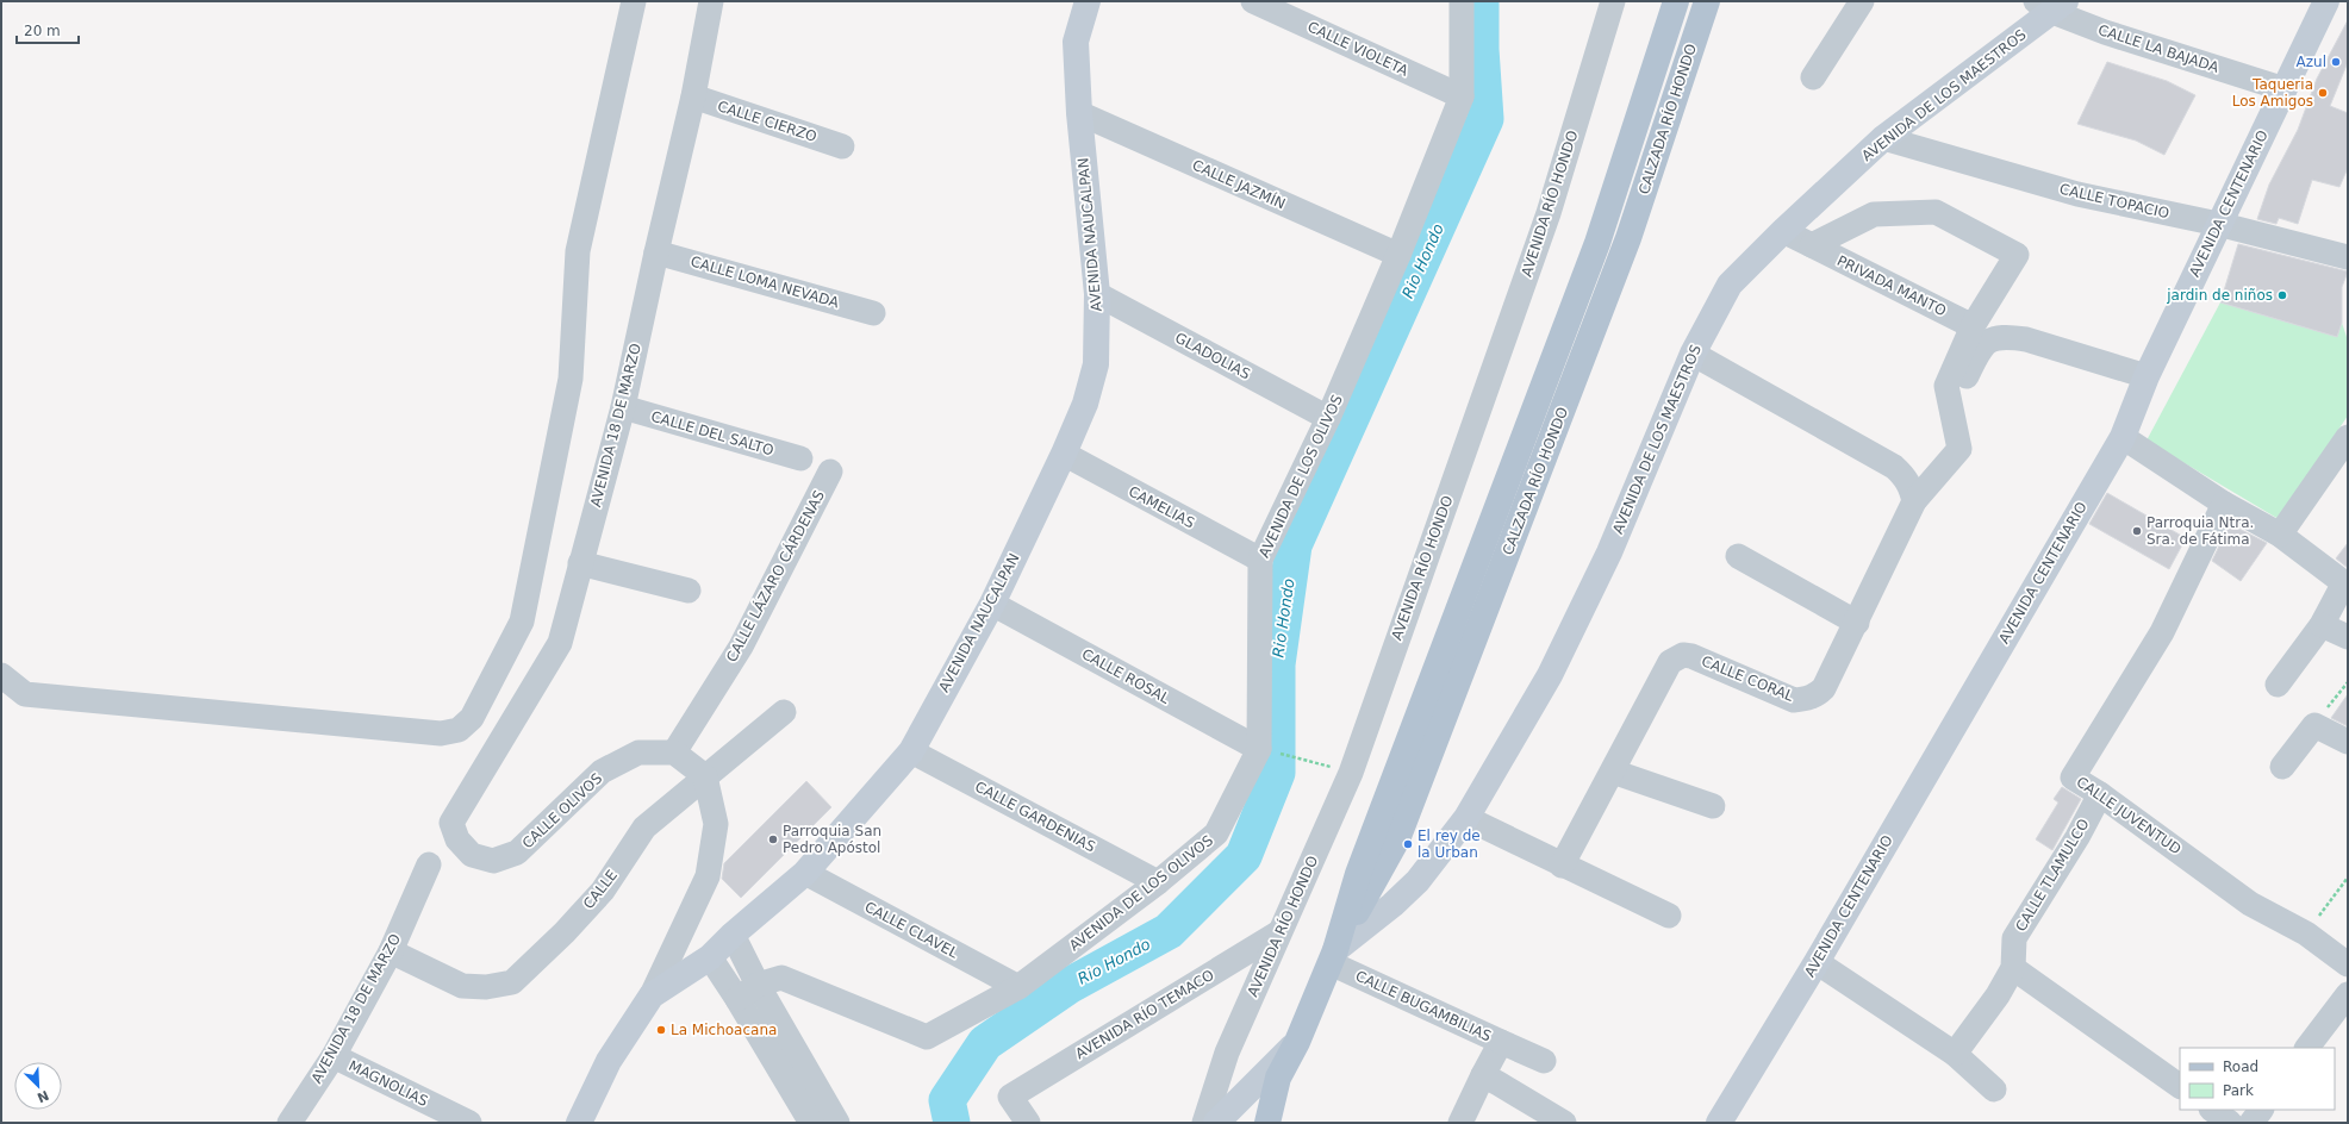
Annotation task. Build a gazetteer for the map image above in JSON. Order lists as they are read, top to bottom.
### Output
{
  "streets": {
    "main road": [
      "AVENIDA DE LOS MAESTROS",
      "CALZADA RÍO HONDO",
      "AVENIDA CENTENARIO",
      "AVENIDA NAUCALPAN"
    ],
    "street": [
      "CALLE VIOLETA",
      "CALLE LA BAJADA",
      "CALLE CIERZO",
      "CALLE JAZMÍN",
      "CALLE TOPACIO",
      "AVENIDA RÍO HONDO",
      "CALLE LOMA NEVADA",
      "PRIVADA MANTO",
      "GLADOLIAS",
      "AVENIDA 18 DE MARZO",
      "CALLE DEL SALTO",
      "AVENIDA DE LOS OLIVOS",
      "CAMELIAS",
      "CALLE LÁZARO CÁRDENAS",
      "CALLE ROSAL",
      "CALLE CORAL",
      "CALLE OLIVOS",
      "CALLE JUVENTUD",
      "CALLE GARDENIAS",
      "CALLE TLAMULCO",
      "CALLE",
      "CALLE CLAVEL",
      "CALLE BUGAMBILIAS",
      "AVENIDA RÍO TEMACO",
      "MAGNOLIAS"
    ]
  },
  "crossings": [
    ["CALLE VIOLETA", "AVENIDA DE LOS OLIVOS"],
    ["CALLE LA BAJADA", "AVENIDA DE LOS MAESTROS"],
    ["CALLE LA BAJADA", "AVENIDA CENTENARIO"],
    ["AVENIDA DE LOS MAESTROS", "CALZADA RÍO HONDO"],
    ["AVENIDA DE LOS MAESTROS", "CALLE TOPACIO"],
    ["AVENIDA DE LOS MAESTROS", "PRIVADA MANTO"],
    ["AVENIDA DE LOS MAESTROS", "CALLE BUGAMBILIAS"],
    ["CALZADA RÍO HONDO", "CALLE BUGAMBILIAS"],
    ["CALLE CIERZO", "AVENIDA 18 DE MARZO"],
    ["CALLE JAZMÍN", "AVENIDA NAUCALPAN"],
    ["CALLE JAZMÍN", "AVENIDA DE LOS OLIVOS"],
    ["CALLE TOPACIO", "AVENIDA CENTENARIO"],
    ["AVENIDA RÍO HONDO", "AVENIDA RÍO TEMACO"],
    ["AVENIDA NAUCALPAN", "GLADOLIAS"],
    ["AVENIDA NAUCALPAN", "CAMELIAS"],
    ["AVENIDA NAUCALPAN", "CALLE ROSAL"],
    ["AVENIDA NAUCALPAN", "CALLE GARDENIAS"],
    ["AVENIDA NAUCALPAN", "CALLE CLAVEL"],
    ["CALLE LOMA NEVADA", "AVENIDA 18 DE MARZO"],
    ["PRIVADA MANTO", "CALLE CORAL"],
    ["GLADOLIAS", "AVENIDA DE LOS OLIVOS"],
    ["AVENIDA 18 DE MARZO", "CALLE DEL SALTO"],
    ["AVENIDA 18 DE MARZO", "CALLE OLIVOS"],
    ["AVENIDA 18 DE MARZO", "CALLE"],
    ["AVENIDA 18 DE MARZO", "MAGNOLIAS"],
    ["AVENIDA DE LOS OLIVOS", "CAMELIAS"],
    ["AVENIDA DE LOS OLIVOS", "CALLE ROSAL"],
    ["AVENIDA DE LOS OLIVOS", "CALLE GARDENIAS"],
    ["AVENIDA DE LOS OLIVOS", "CALLE CLAVEL"],
    ["CALLE LÁZARO CÁRDENAS", "CALLE OLIVOS"],
    ["CALLE JUVENTUD", "CALLE TLAMULCO"]
  ],
  "water": ["Rio Hondo"],
  "places": [
    "Azul",
    "Taqueria Los Amigos",
    "jardin de niños",
    "Parroquia Ntra. Sra. de Fátima",
    "Parroquia San Pedro Apóstol",
    "El rey de la Urban",
    "La Michoacana"
  ],
  "legend": ["Road", "Park"],
  "scale_bar": "20 m",
  "north": "bottom right"
}
